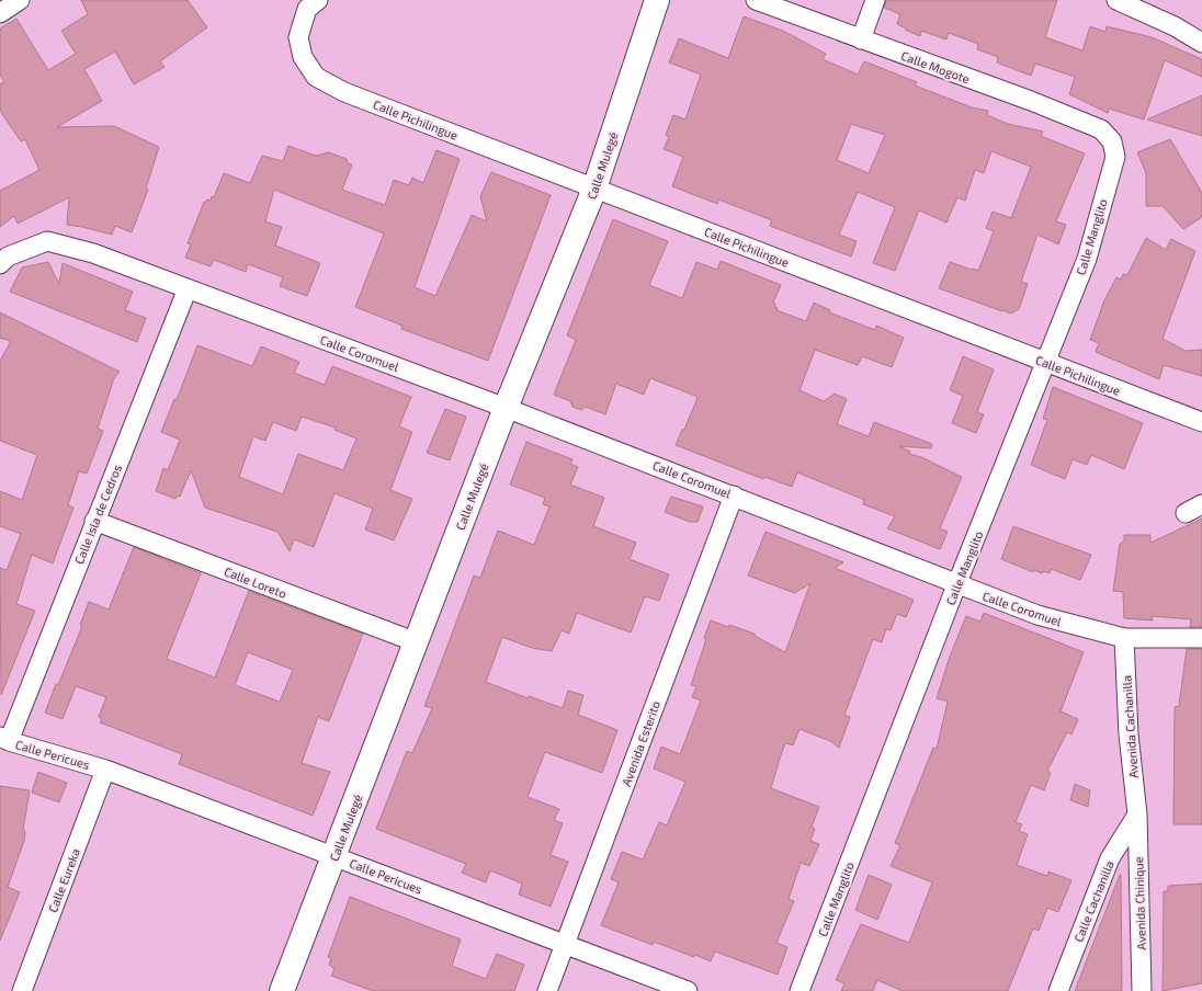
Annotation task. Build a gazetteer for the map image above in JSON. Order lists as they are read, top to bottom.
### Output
{
  "streets": {
    "street": [
      "Calle Mogote",
      "Calle Pichilingue",
      "Calle Mulegé",
      "Calle Manglito",
      "Calle Coromuel",
      "Calle Isla de Cedros",
      "Calle Loreto",
      "Avenida Cachanilla",
      "Avenida Esterito",
      "Calle Pericues",
      "Calle Eureka",
      "Calle Cachanilla",
      "Avenida Chinique"
    ]
  },
  "crossings": [
    ["Calle Mogote", "Calle Manglito"],
    ["Calle Pichilingue", "Calle Mulegé"],
    ["Calle Pichilingue", "Calle Manglito"],
    ["Calle Mulegé", "Calle Coromuel"],
    ["Calle Mulegé", "Calle Loreto"],
    ["Calle Mulegé", "Calle Pericues"],
    ["Calle Manglito", "Calle Coromuel"],
    ["Calle Coromuel", "Calle Isla de Cedros"],
    ["Calle Coromuel", "Avenida Cachanilla"],
    ["Calle Coromuel", "Avenida Esterito"],
    ["Calle Isla de Cedros", "Calle Loreto"],
    ["Calle Isla de Cedros", "Calle Pericues"],
    ["Avenida Cachanilla", "Calle Cachanilla"],
    ["Avenida Cachanilla", "Avenida Chinique"],
    ["Avenida Esterito", "Calle Pericues"],
    ["Calle Pericues", "Calle Eureka"],
    ["Calle Cachanilla", "Avenida Chinique"]
  ]
}
